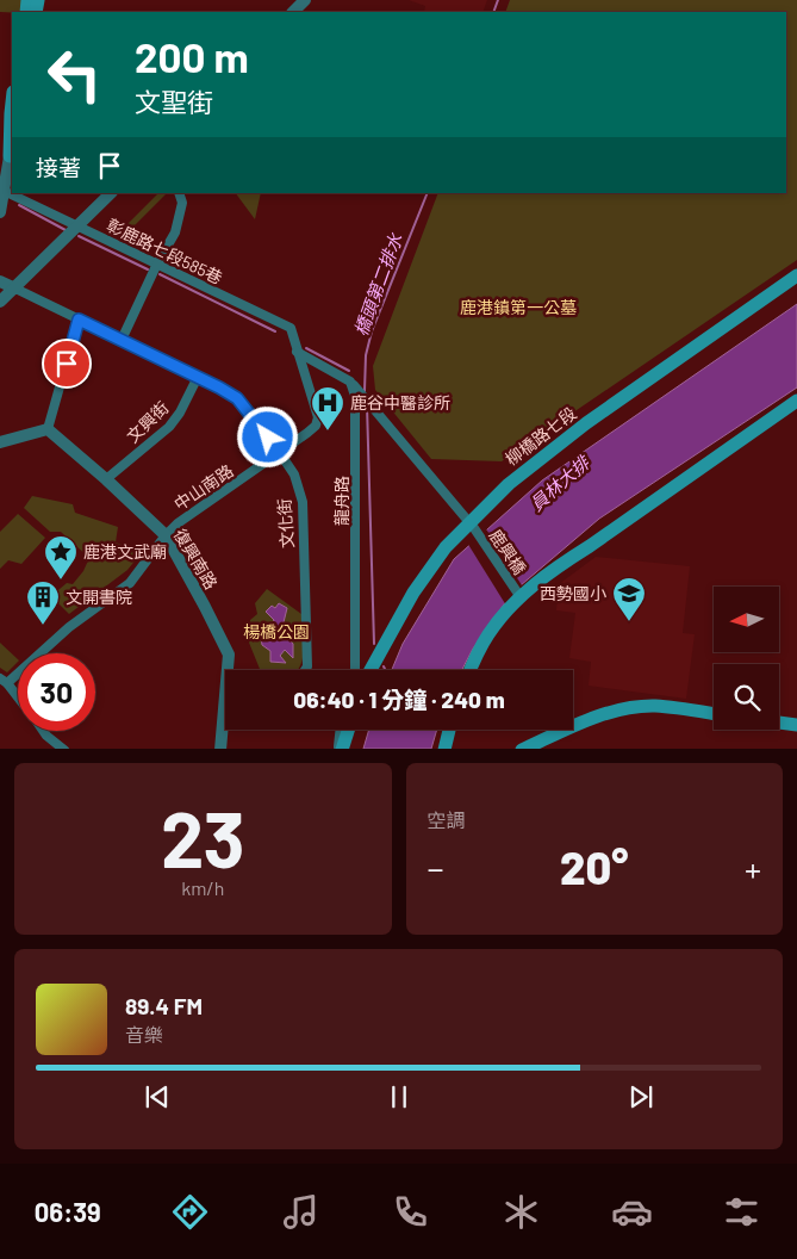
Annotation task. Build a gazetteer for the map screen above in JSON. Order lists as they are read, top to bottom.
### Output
{
  "streets": {
    "main road": ["柳橋路七段"],
    "street": [
      "彰鹿路七段585巷",
      "文興街",
      "中山南路",
      "龍舟路",
      "文化街",
      "鹿興橋",
      "復興南路"
    ]
  },
  "crossings": [
    ["彰鹿路七段585巷", "中山南路"],
    ["文興街", "文化街"],
    ["文興街", "復興南路"],
    ["柳橋路七段", "鹿興橋"],
    ["中山南路", "文化街"],
    ["中山南路", "復興南路"],
    ["龍舟路", "鹿興橋"]
  ],
  "water": ["橋頭第二排水", "員林大排"],
  "parks": ["鹿港鎮第一公墓", "楊橋公園"],
  "places": {
    "hospital": ["鹿谷中醫診所"],
    "place": ["鹿港文武廟"],
    "school or university": ["西勢國小"],
    "building": ["文開書院"]
  },
  "north": "left",
  "page": {
    "turn": ["200 m", "文聖街"],
    "then": "接著",
    "limit": "30",
    "trip": "06:40 · 1 分鐘 · 240 m",
    "tile": [
      ["23", "km/h"],
      "空調"
    ],
    "heat": ["−", "20°", "+"],
    "song": ["89.4 FM", "音樂"],
    "tabs": "06:39"
  }
}
